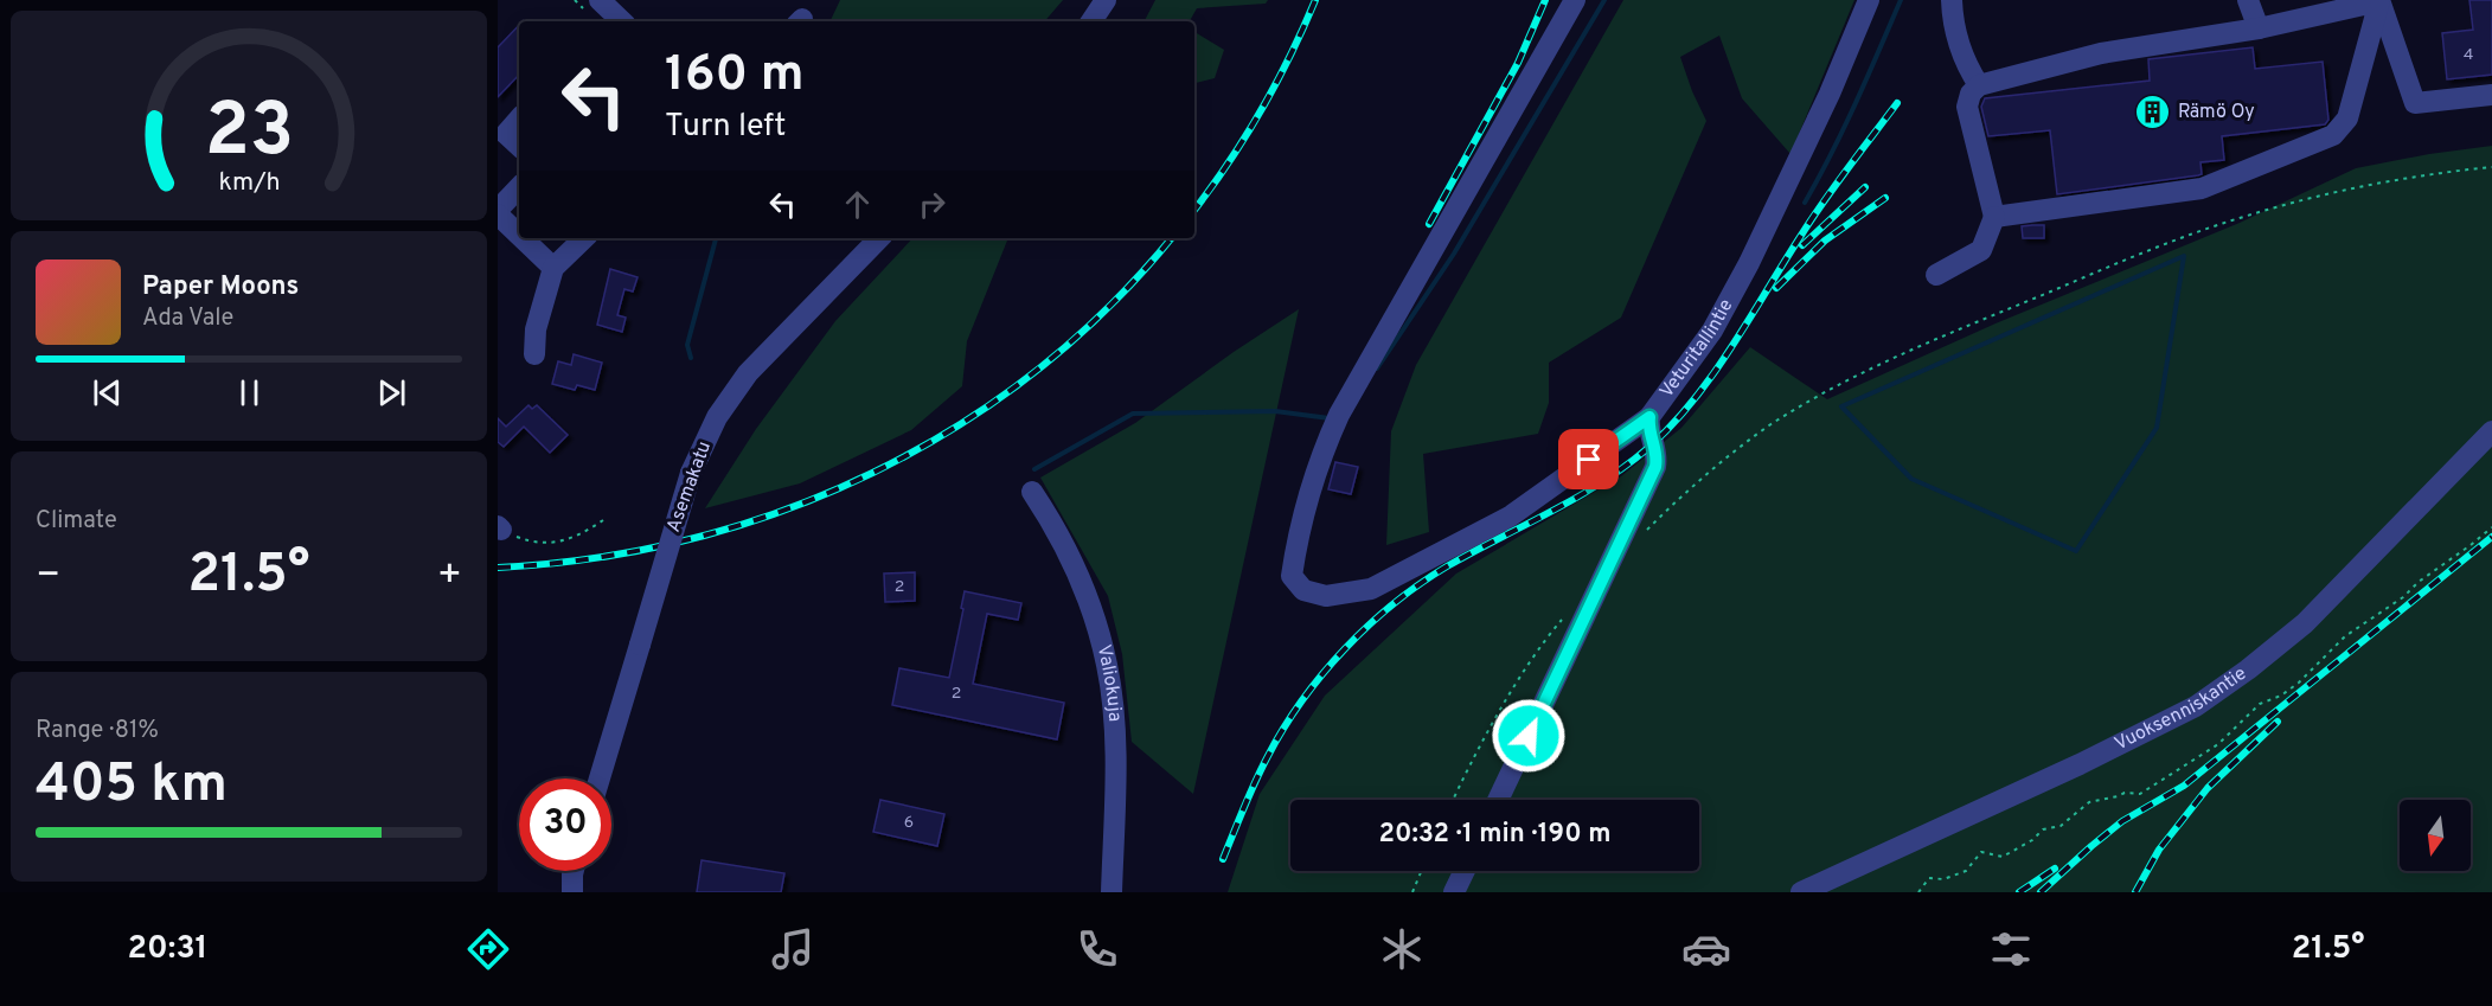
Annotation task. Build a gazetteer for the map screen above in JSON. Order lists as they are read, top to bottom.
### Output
{
  "streets": {
    "street": [
      "Veturitallintie",
      "Asemakatu",
      "Valiokuja",
      "Vuoksenniskantie"
    ]
  },
  "places": {
    "building": ["Rämö Oy"]
  },
  "house_numbers": [
    "4",
    "2",
    "2",
    "6"
  ],
  "north": "bottom",
  "page": {
    "turn": ["160 m", "Turn left"],
    "song": ["Paper Moons", "Ada Vale"],
    "tile": [
      "Climate",
      ["Range · 81%", "405 km"]
    ],
    "heat": ["−", "21.5°", "+"],
    "limit": "30",
    "trip": "20:32 · 1 min · 190 m",
    "tabs": ["20:31", "21.5°"],
    "gauge": ["23", "km/h"]
  }
}
